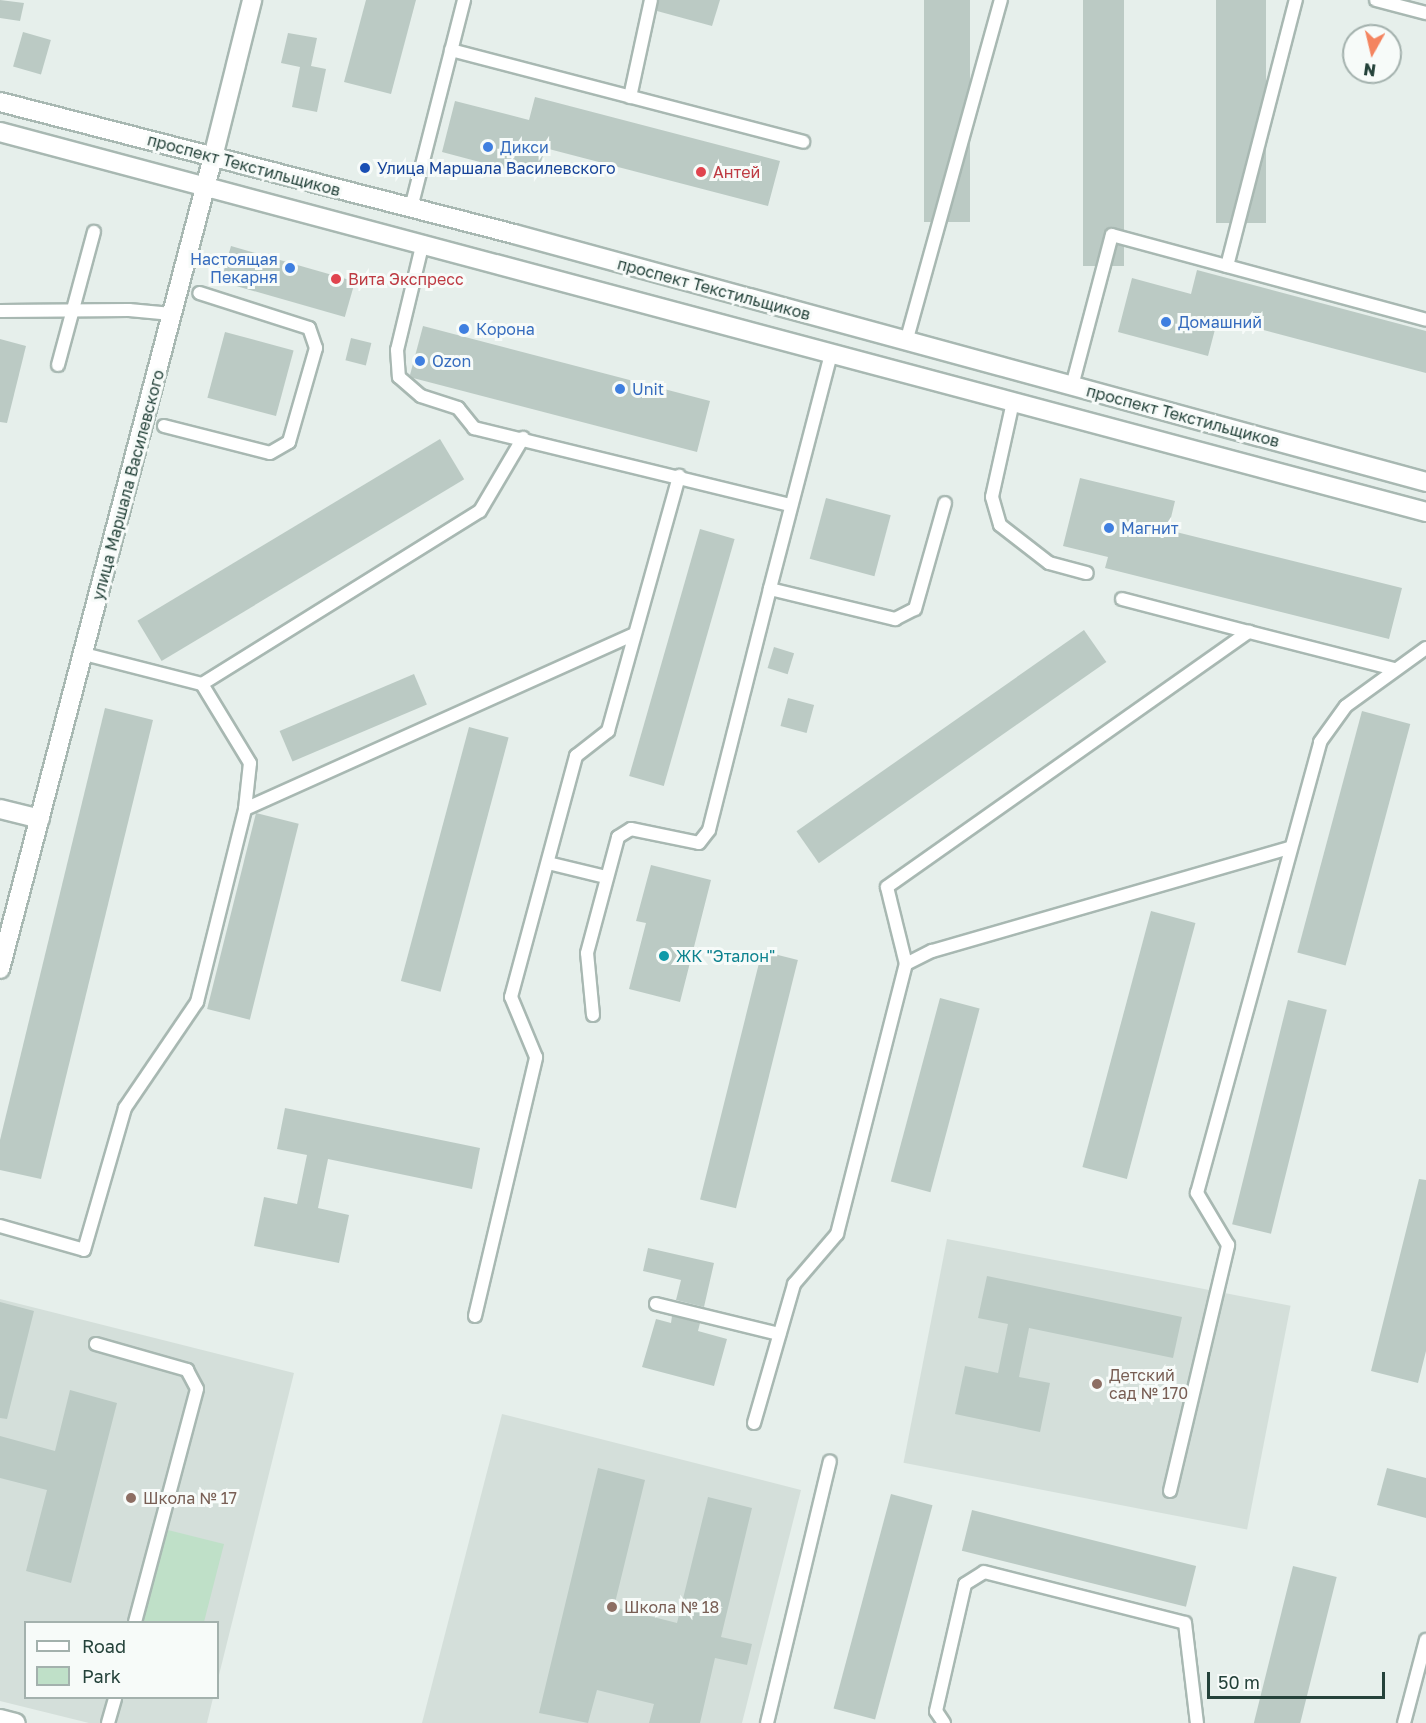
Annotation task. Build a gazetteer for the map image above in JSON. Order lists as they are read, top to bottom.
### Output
{
  "streets": {
    "main road": ["проспект Текстильщиков", "улица Маршала Василевского"]
  },
  "crossings": [
    ["проспект Текстильщиков", "улица Маршала Василевского"]
  ],
  "places": [
    "Дикси",
    "Улица Маршала Василевского",
    "Антей",
    "Настоящая Пекарня",
    "Вита Экспресс",
    "Домашний",
    "Корона",
    "Ozon",
    "Unit",
    "Магнит",
    "ЖК \"Эталон\"",
    "Детский сад № 170",
    "Школа № 17",
    "Школа № 18"
  ],
  "legend": ["Road", "Park"],
  "scale_bar": "50 m",
  "north": "bottom"
}
